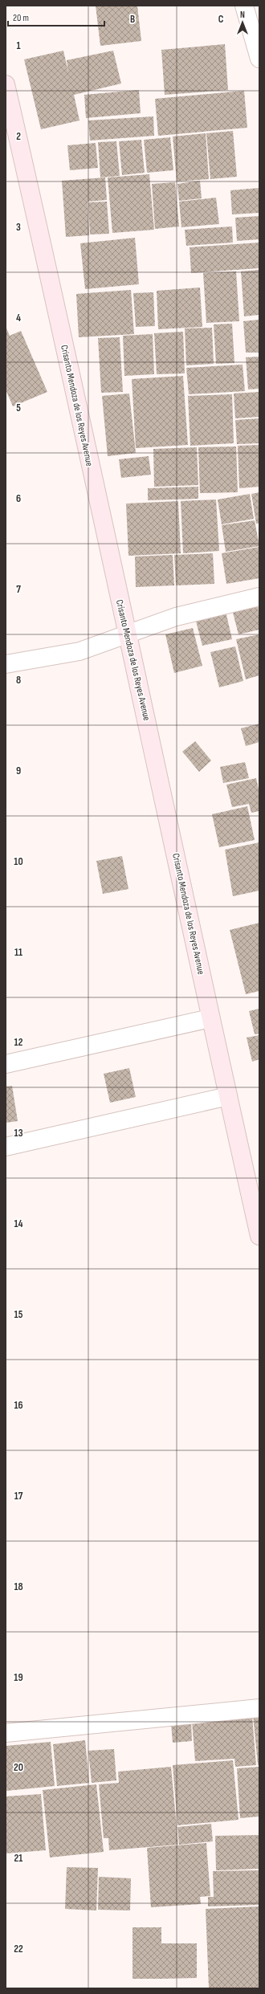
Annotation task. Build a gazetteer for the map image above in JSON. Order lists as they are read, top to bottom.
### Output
{
  "streets": {
    "main road": ["Crisanto Mendoza de los Reyes Avenue"]
  },
  "scale_bar": "20 m",
  "north": "top",
  "grid": {
    "columns": ["B", "C"],
    "rows": [
      "1",
      "2",
      "3",
      "4",
      "5",
      "6",
      "7",
      "8",
      "9",
      "10",
      "11",
      "12",
      "13",
      "14",
      "15",
      "16",
      "17",
      "18",
      "19",
      "20",
      "21",
      "22"
    ]
  }
}
